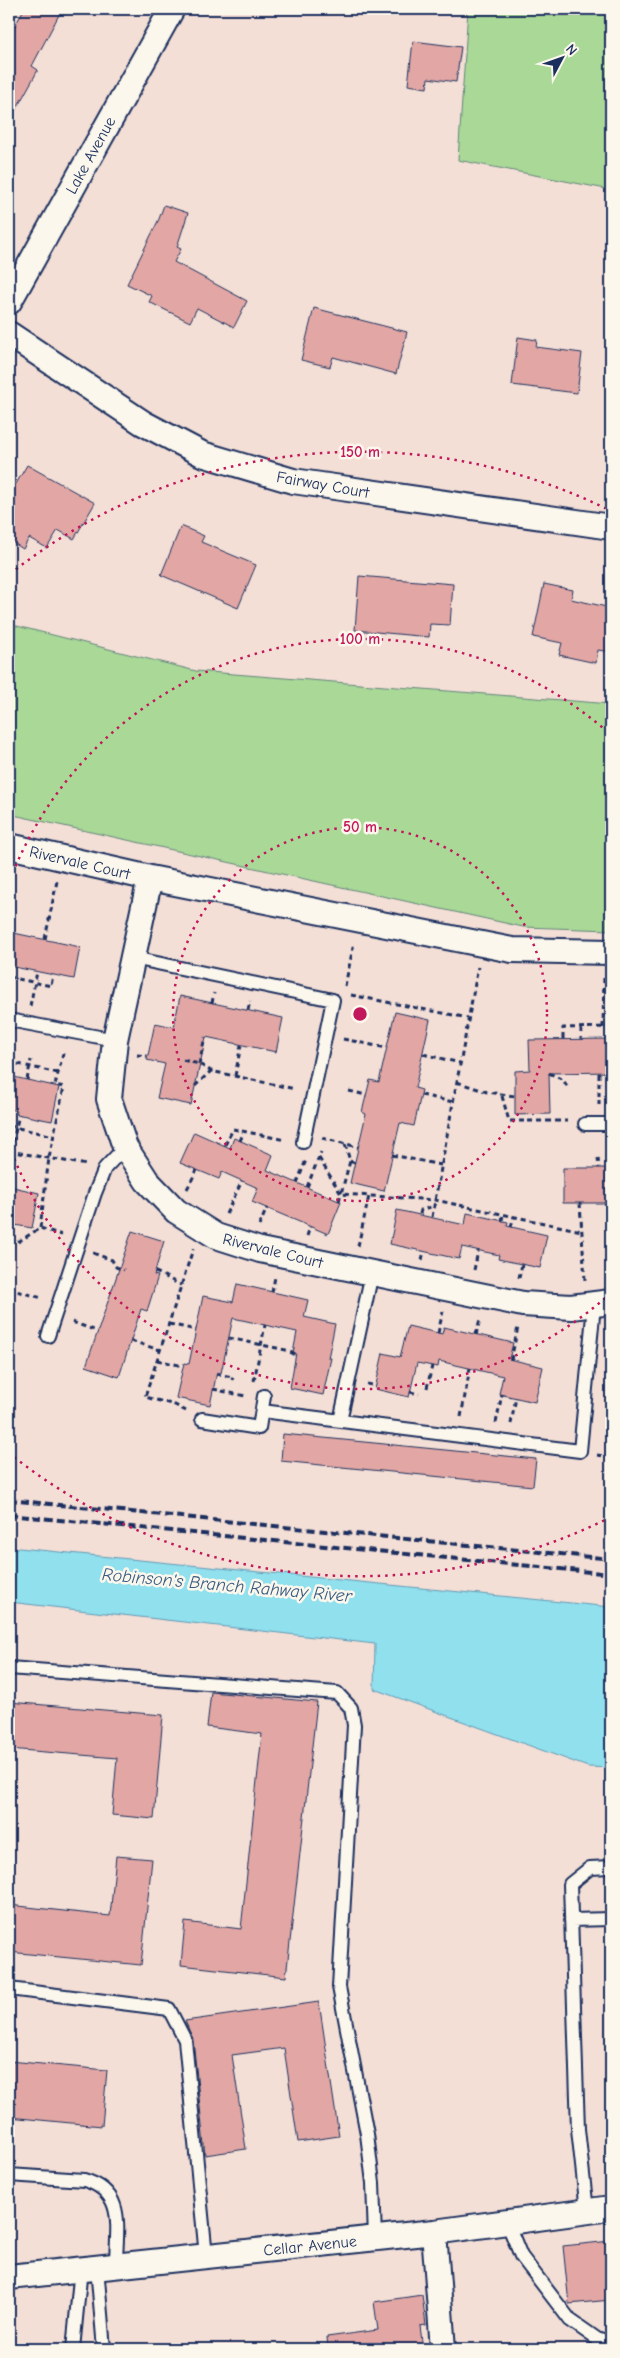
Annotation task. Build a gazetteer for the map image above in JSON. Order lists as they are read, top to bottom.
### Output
{
  "streets": {
    "street": [
      "Lake Avenue",
      "Fairway Court",
      "Rivervale Court",
      "Cellar Avenue"
    ]
  },
  "water": ["Robinson's Branch Rahway River"],
  "north": "top right",
  "rings": ["150 m", "100 m", "50 m"]
}
